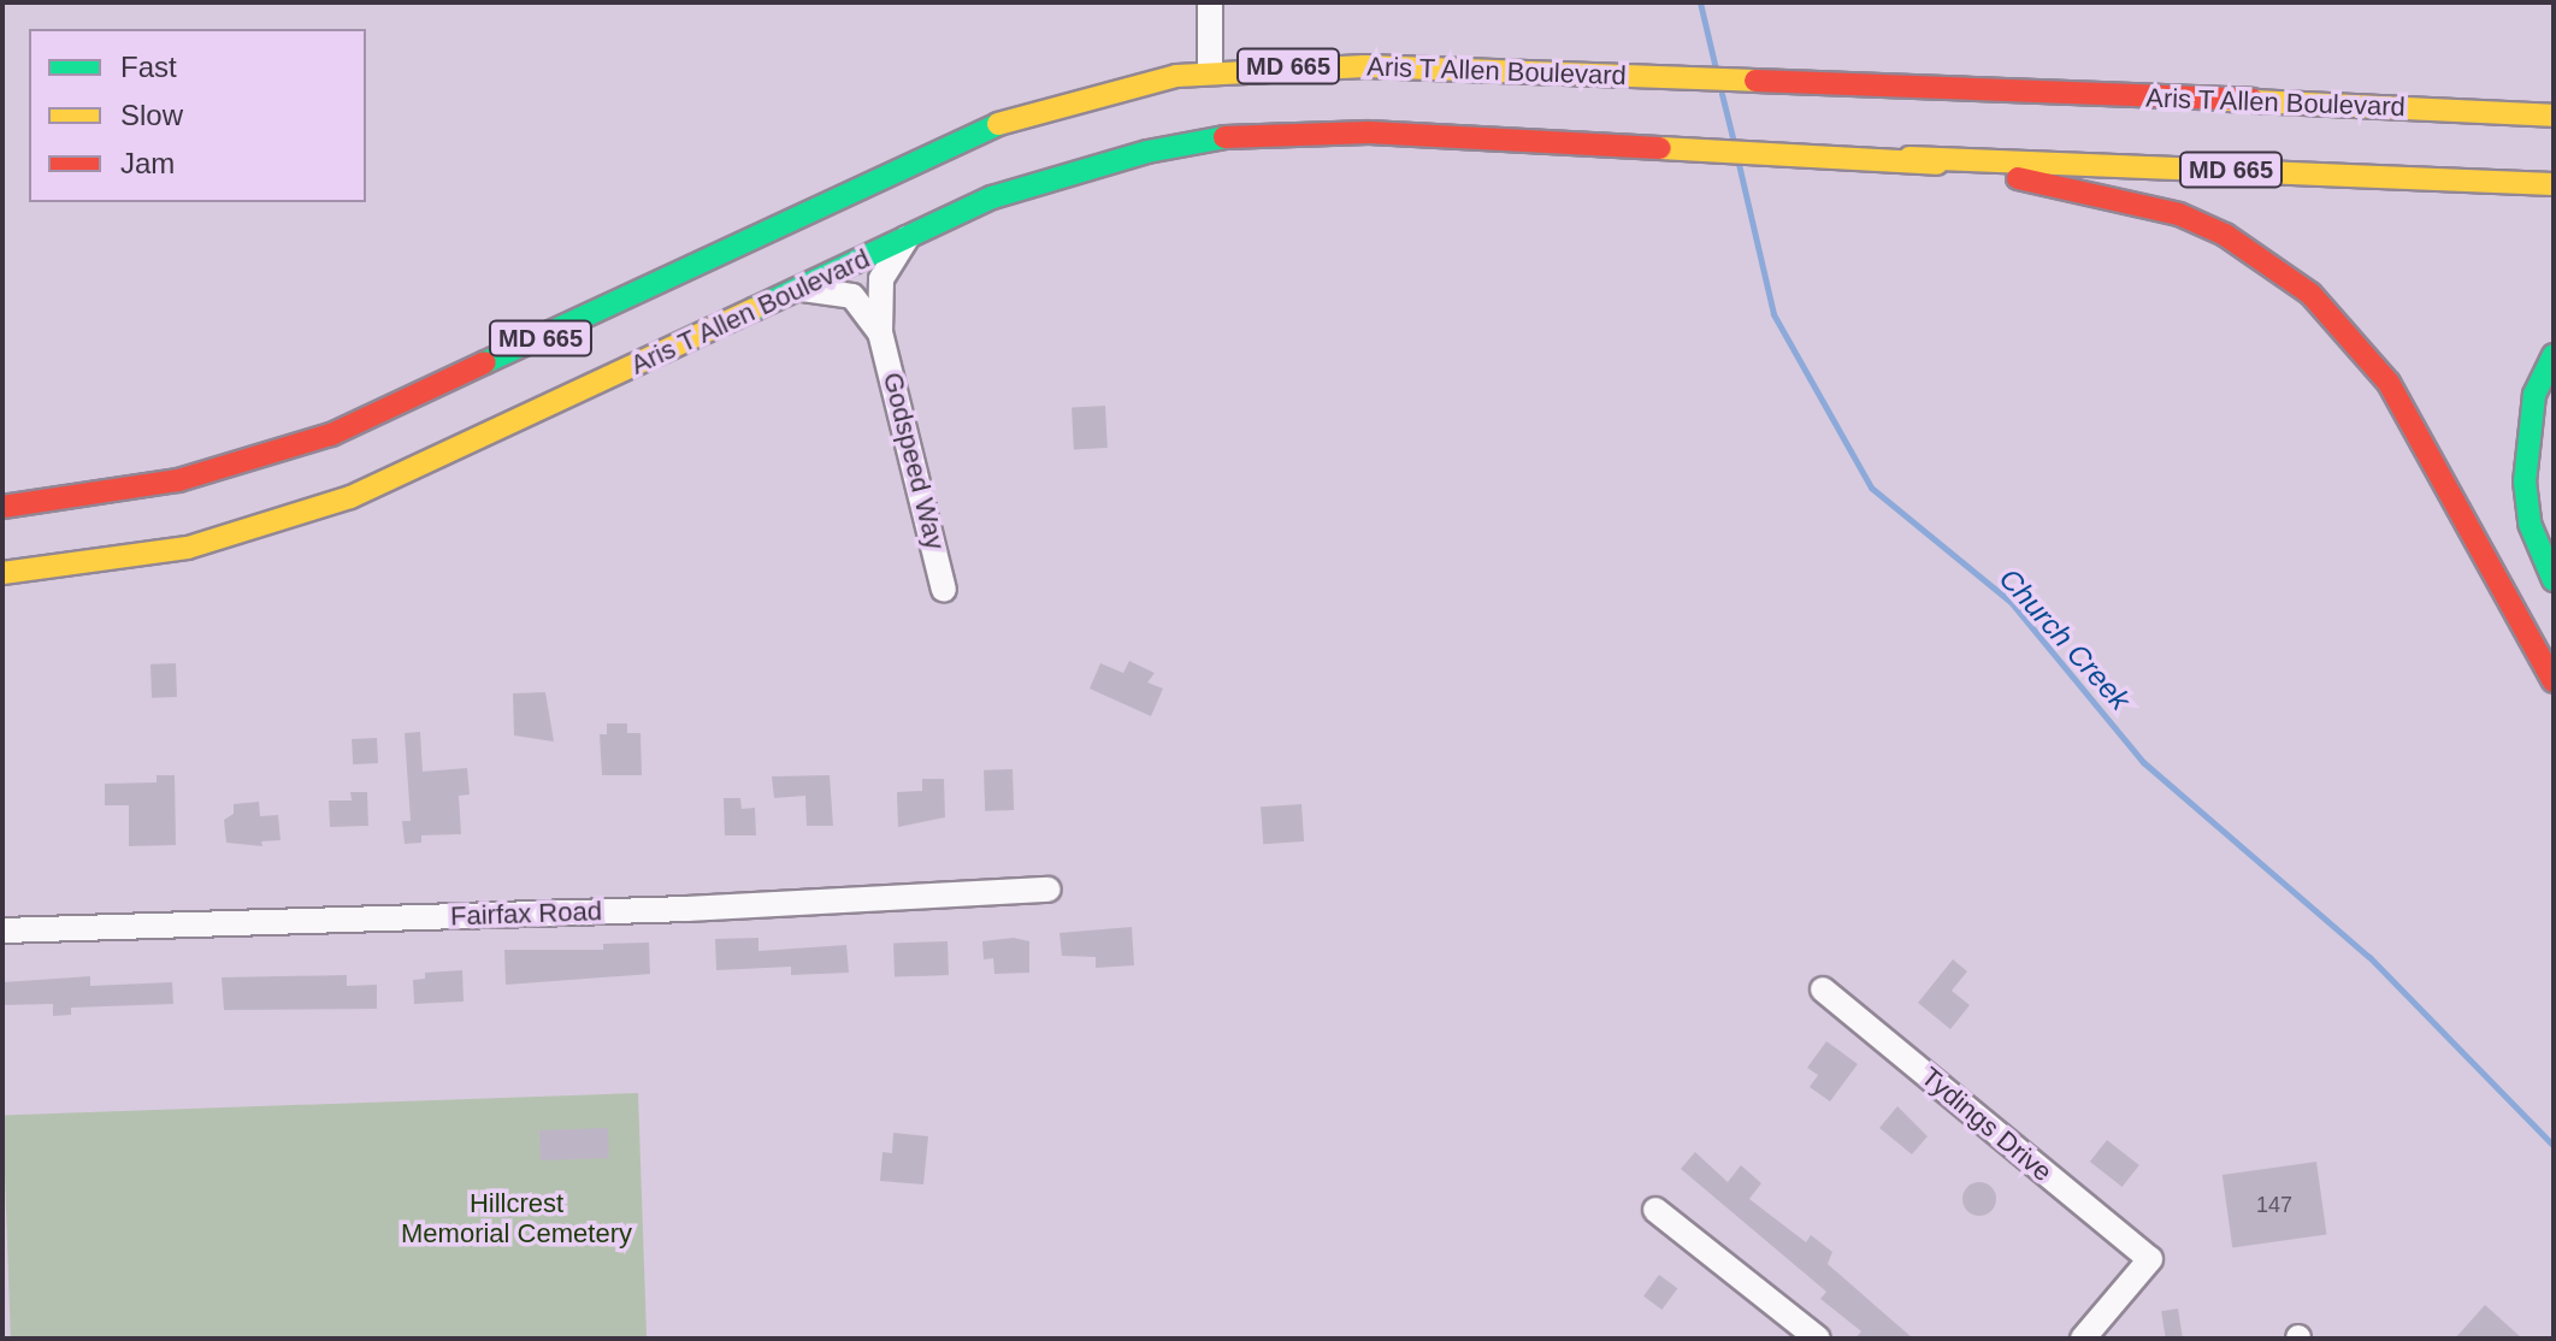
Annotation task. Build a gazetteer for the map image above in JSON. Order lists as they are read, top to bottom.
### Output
{
  "streets": {
    "main road": ["MD 665", "Aris T Allen Boulevard"],
    "street": ["Godspeed Way", "Fairfax Road", "Tydings Drive"]
  },
  "crossings": [
    ["Aris T Allen Boulevard", "Godspeed Way"]
  ],
  "water": ["Church Creek"],
  "parks": ["Hillcrest Memorial Cemetery"],
  "house_numbers": ["147"],
  "legend": ["Fast", "Slow", "Jam"]
}
